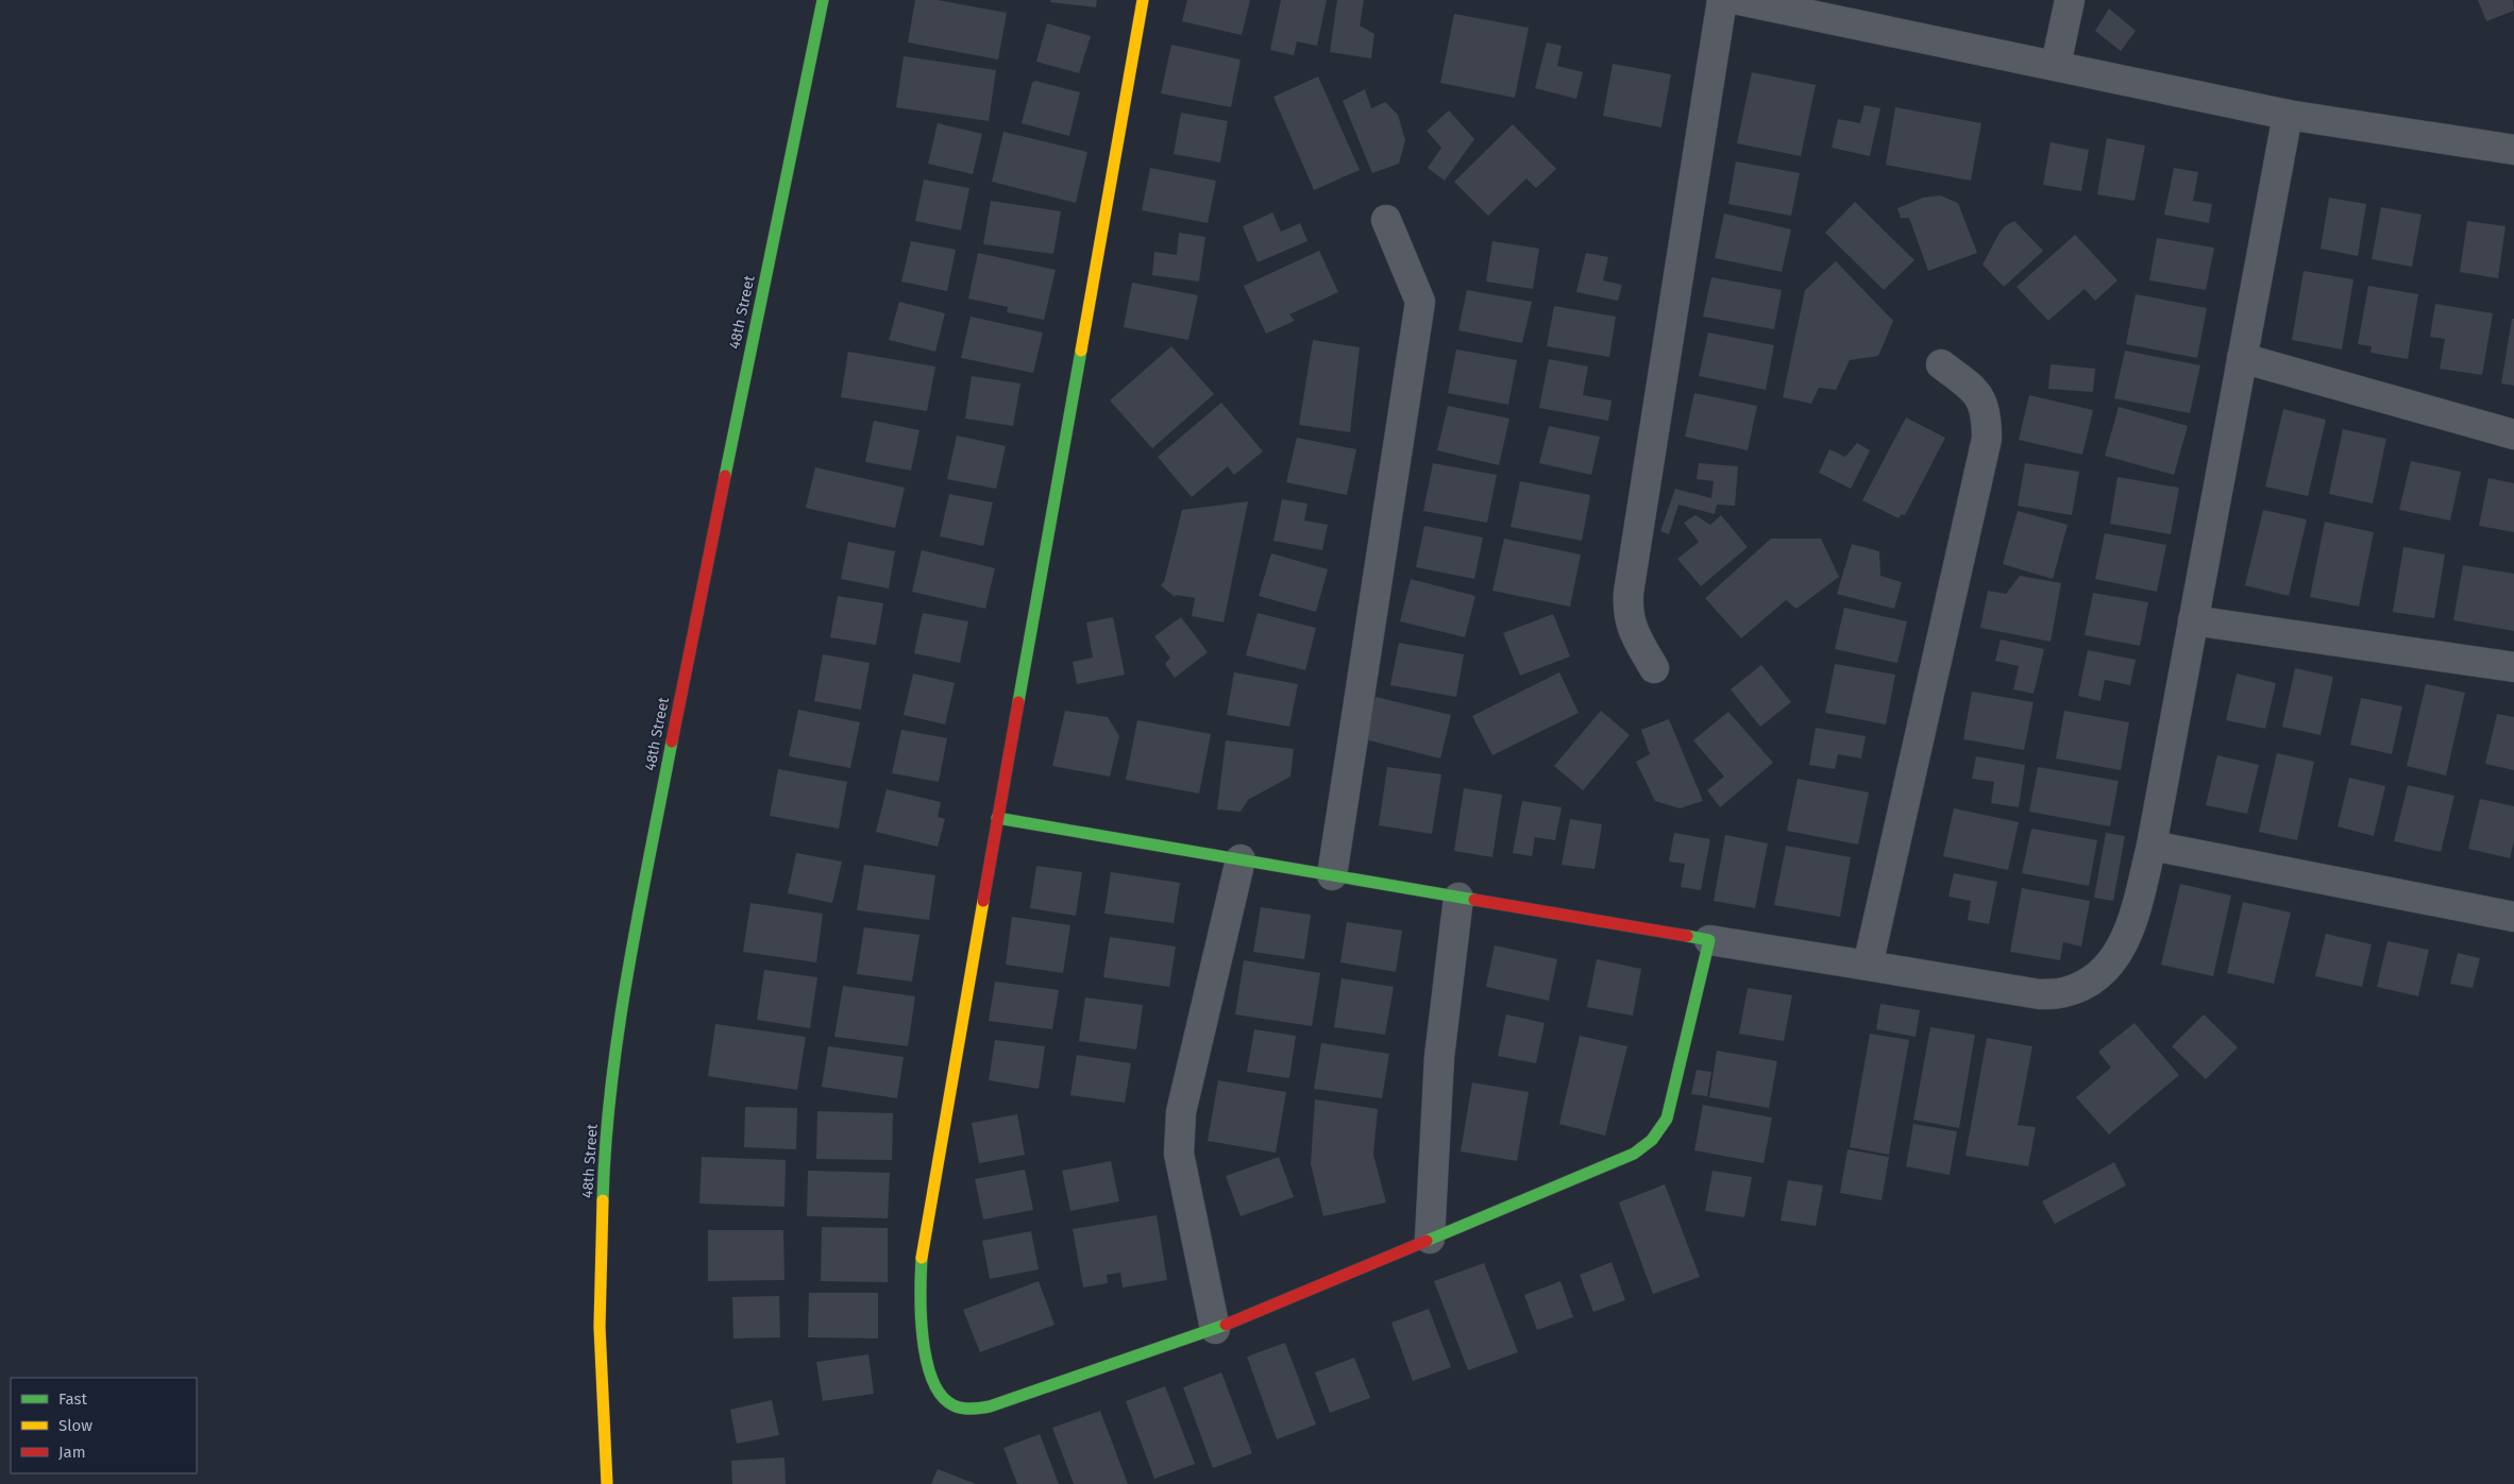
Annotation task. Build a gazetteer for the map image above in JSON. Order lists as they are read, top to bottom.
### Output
{
  "streets": {
    "street": ["48th Street"]
  },
  "legend": ["Fast", "Slow", "Jam"]
}
